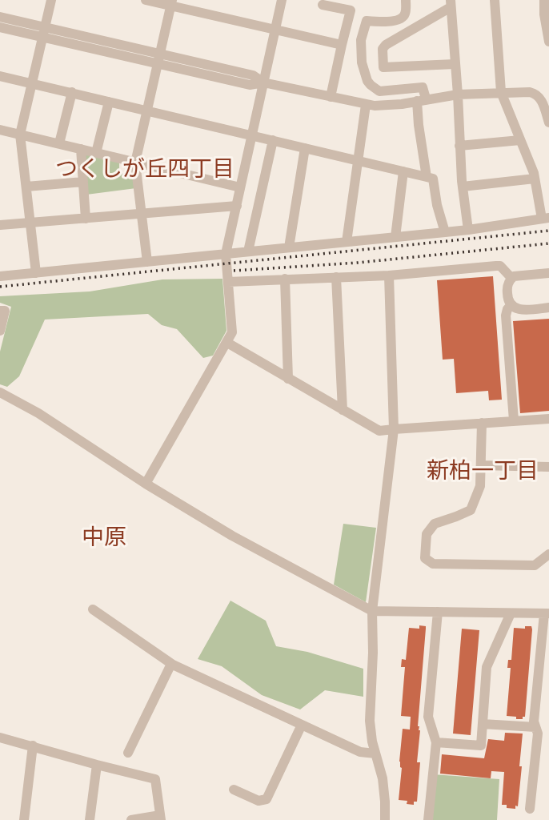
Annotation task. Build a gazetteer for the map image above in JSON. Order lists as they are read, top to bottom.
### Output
{
  "districts": ["つくしが丘四丁目", "新柏一丁目", "中原"]
}
